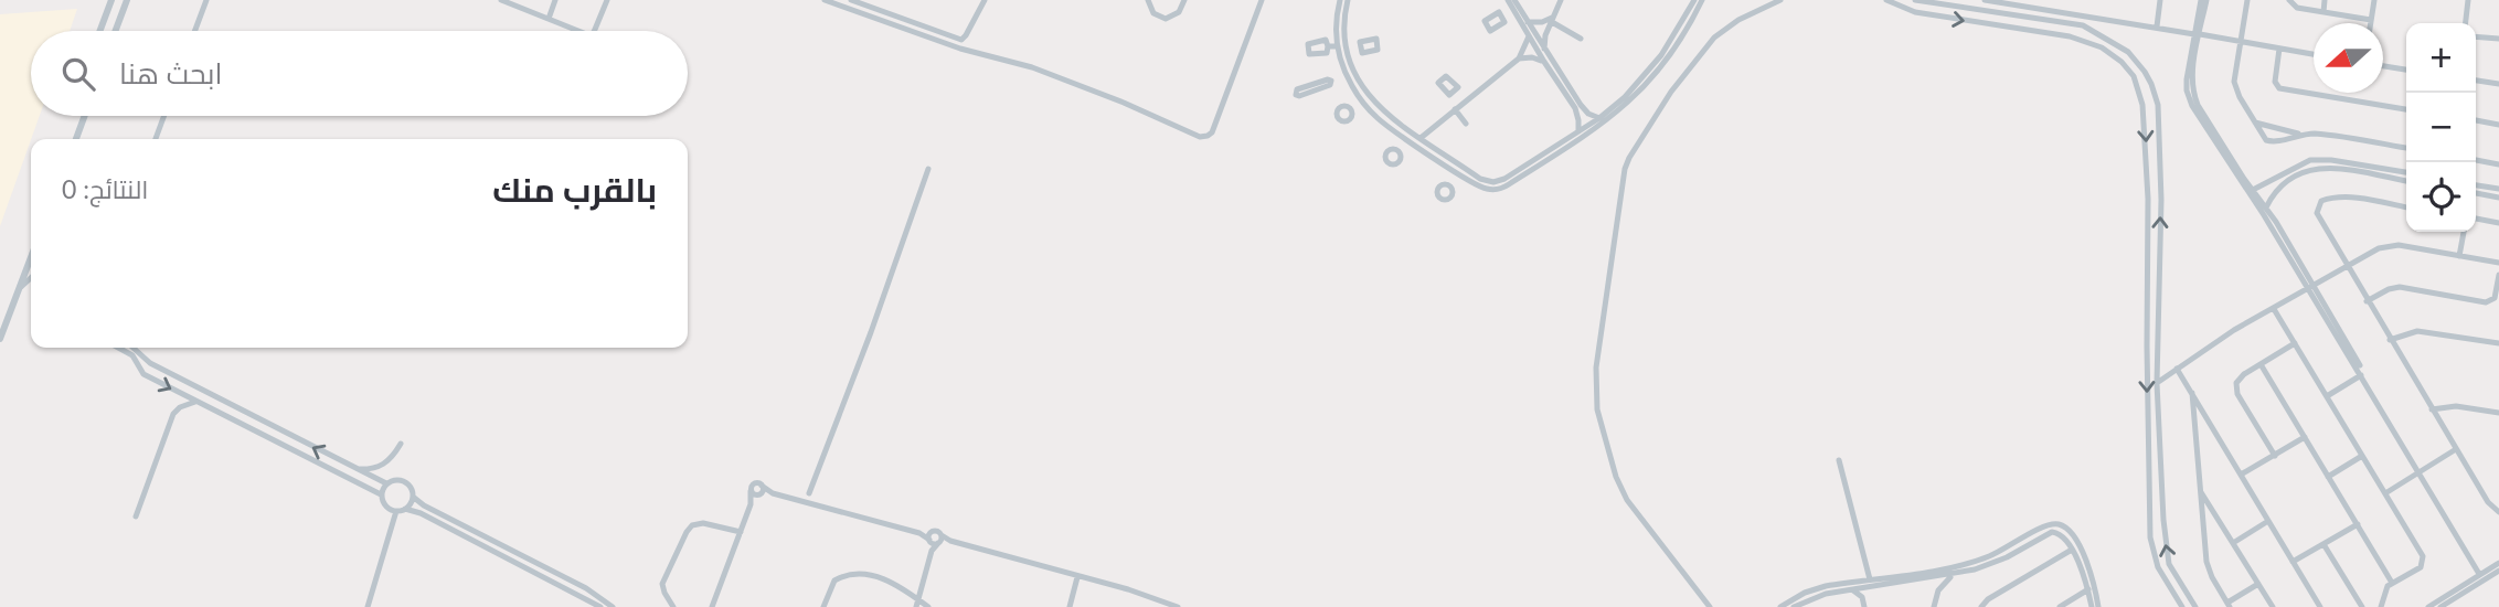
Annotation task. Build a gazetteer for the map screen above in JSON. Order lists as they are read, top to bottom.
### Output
{
  "north": "left",
  "page": {
    "map_buttons": ["+", "−"],
    "search": "ابحث هنا",
    "heading": ["بالقرب منك", "النتائج: 0"]
  }
}
